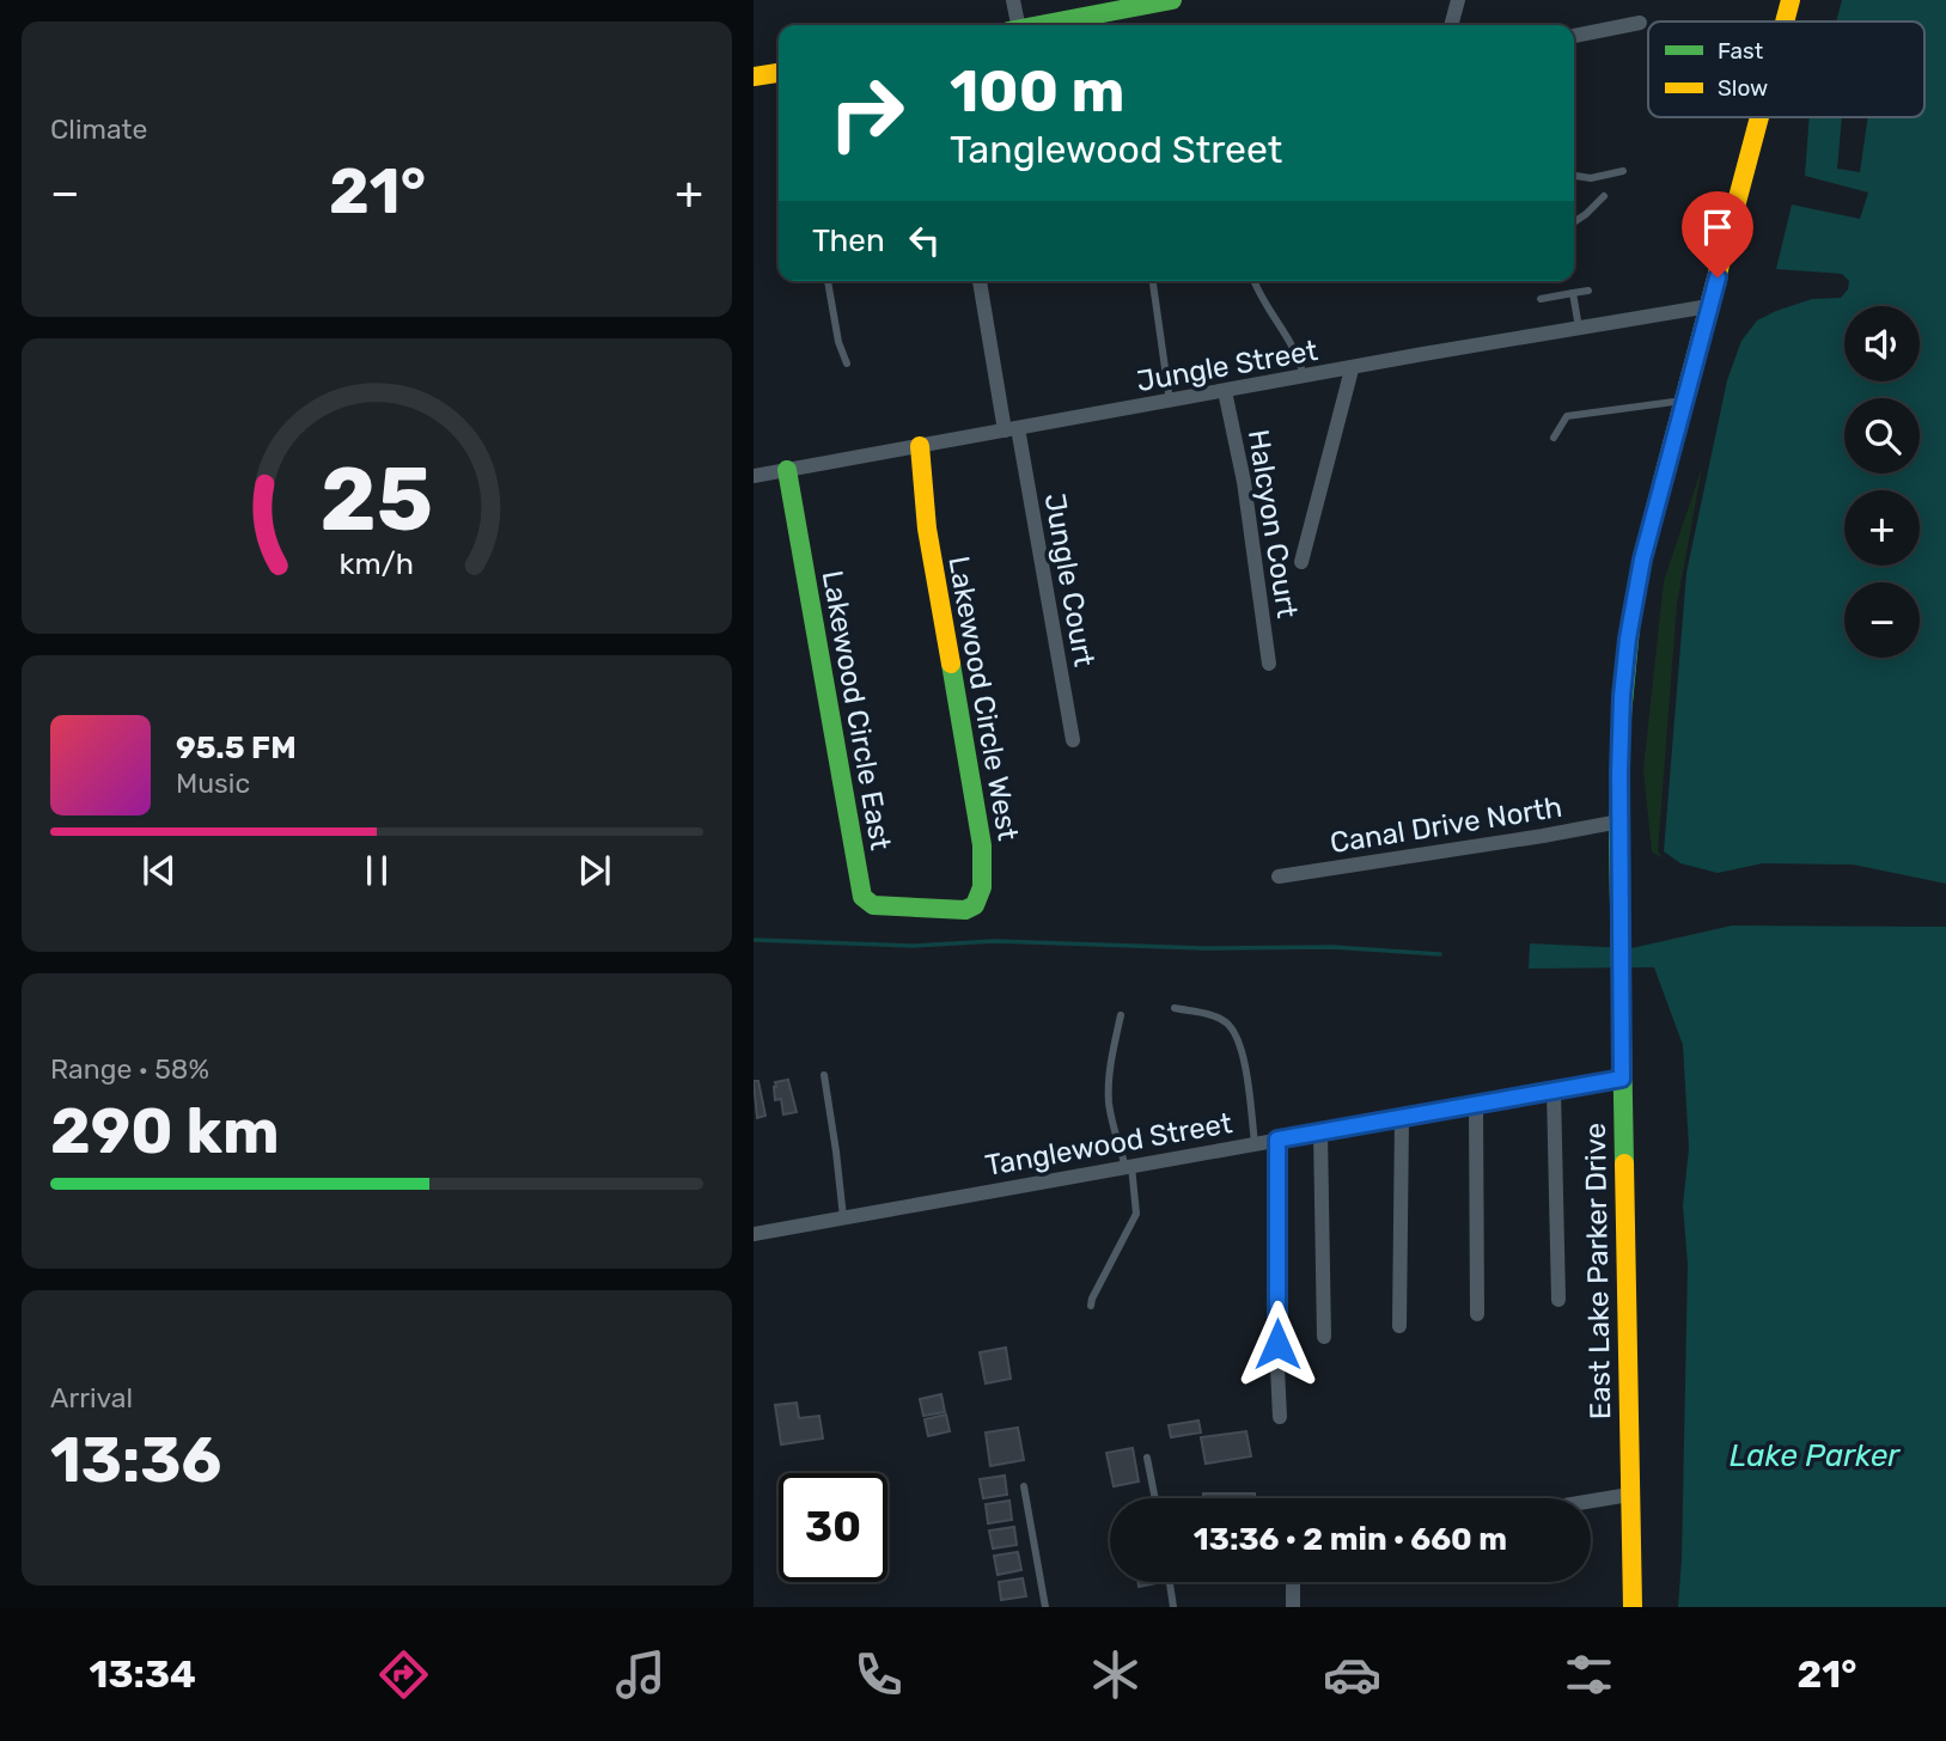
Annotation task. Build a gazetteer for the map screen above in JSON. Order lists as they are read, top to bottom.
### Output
{
  "streets": {
    "street": [
      "Jungle Street",
      "Halcyon Court",
      "Jungle Court",
      "Lakewood Circle West",
      "Lakewood Circle East",
      "Canal Drive North",
      "Tanglewood Street",
      "East Lake Parker Drive"
    ]
  },
  "crossings": [
    ["Jungle Street", "Halcyon Court"],
    ["Jungle Street", "Jungle Court"],
    ["Jungle Street", "Lakewood Circle West"],
    ["Jungle Street", "Lakewood Circle East"],
    ["Jungle Street", "East Lake Parker Drive"],
    ["Lakewood Circle West", "Lakewood Circle East"],
    ["Canal Drive North", "East Lake Parker Drive"],
    ["Tanglewood Street", "East Lake Parker Drive"]
  ],
  "water": ["Lake Parker"],
  "legend": ["Fast", "Slow"],
  "page": {
    "tile": [
      "Climate",
      ["Range · 58%", "290 km"],
      ["Arrival", "13:36"]
    ],
    "turn": ["100 m", "Tanglewood Street"],
    "heat": ["−", "21°", "+"],
    "then": "Then",
    "map_buttons": ["+", "−"],
    "song": ["95.5 FM", "Music"],
    "limit": "30",
    "trip": "13:36 · 2 min · 660 m",
    "tabs": ["13:34", "21°"],
    "gauge": ["25", "km/h"]
  }
}
